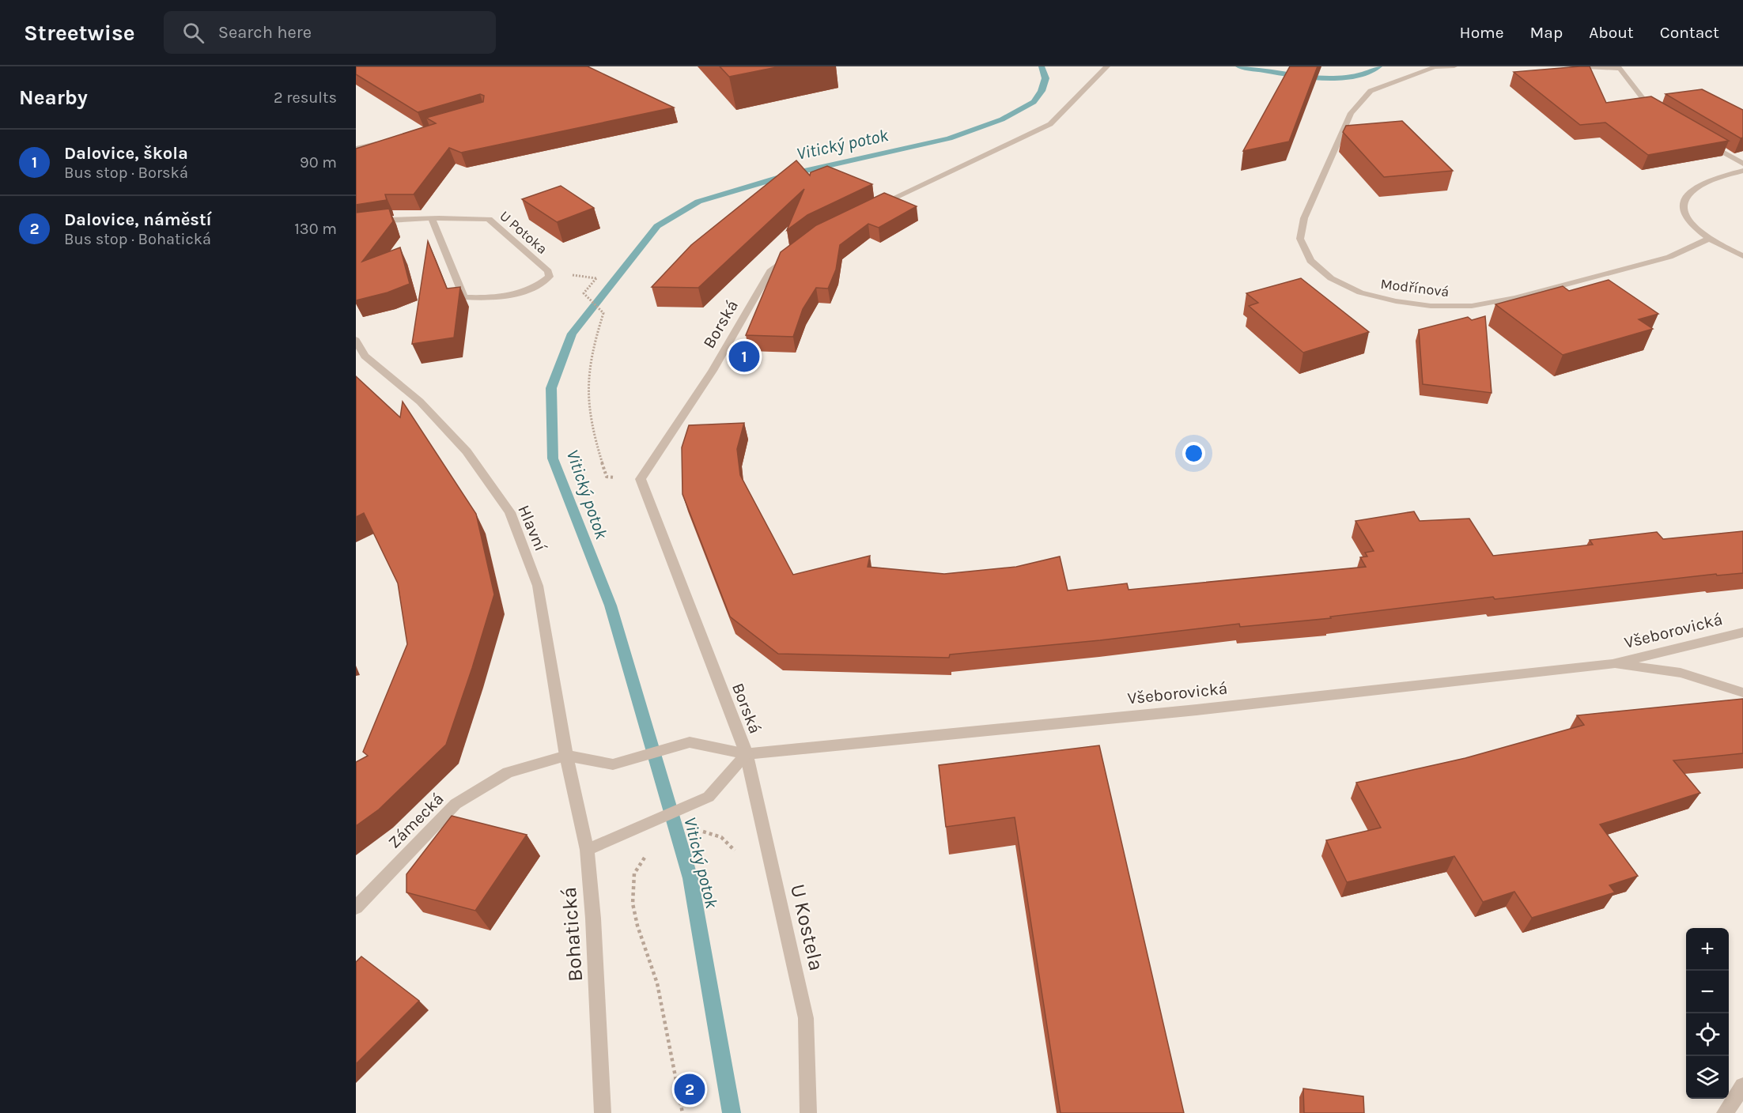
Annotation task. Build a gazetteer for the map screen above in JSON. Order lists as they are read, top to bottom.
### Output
{
  "streets": {
    "street": [
      "U Potoka",
      "Modřínová",
      "Borská",
      "Hlavní",
      "Všeborovická",
      "Zámecká",
      "U Kostela",
      "Bohatická"
    ]
  },
  "crossings": [
    ["Borská", "Všeborovická"],
    ["Borská", "U Kostela"],
    ["Hlavní", "Všeborovická"],
    ["Hlavní", "Zámecká"],
    ["Hlavní", "Bohatická"],
    ["Všeborovická", "Zámecká"],
    ["Všeborovická", "U Kostela"],
    ["Všeborovická", "Bohatická"],
    ["Zámecká", "Bohatická"]
  ],
  "water": ["Vitický potok"],
  "page": {
    "header": "Streetwise",
    "search": "Search here",
    "nav": [
      "Home",
      "Map",
      "About",
      "Contact"
    ],
    "heading": ["Nearby", "2 results"],
    "list": [
      {
        "mark": "1",
        "name": "Dalovice, škola",
        "note": "Bus stop · Borská",
        "value": "90 m"
      },
      {
        "mark": "2",
        "name": "Dalovice, náměstí",
        "note": "Bus stop · Bohatická",
        "value": "130 m"
      }
    ],
    "pins": ["1", "2"],
    "map_buttons": ["+", "−"]
  }
}
